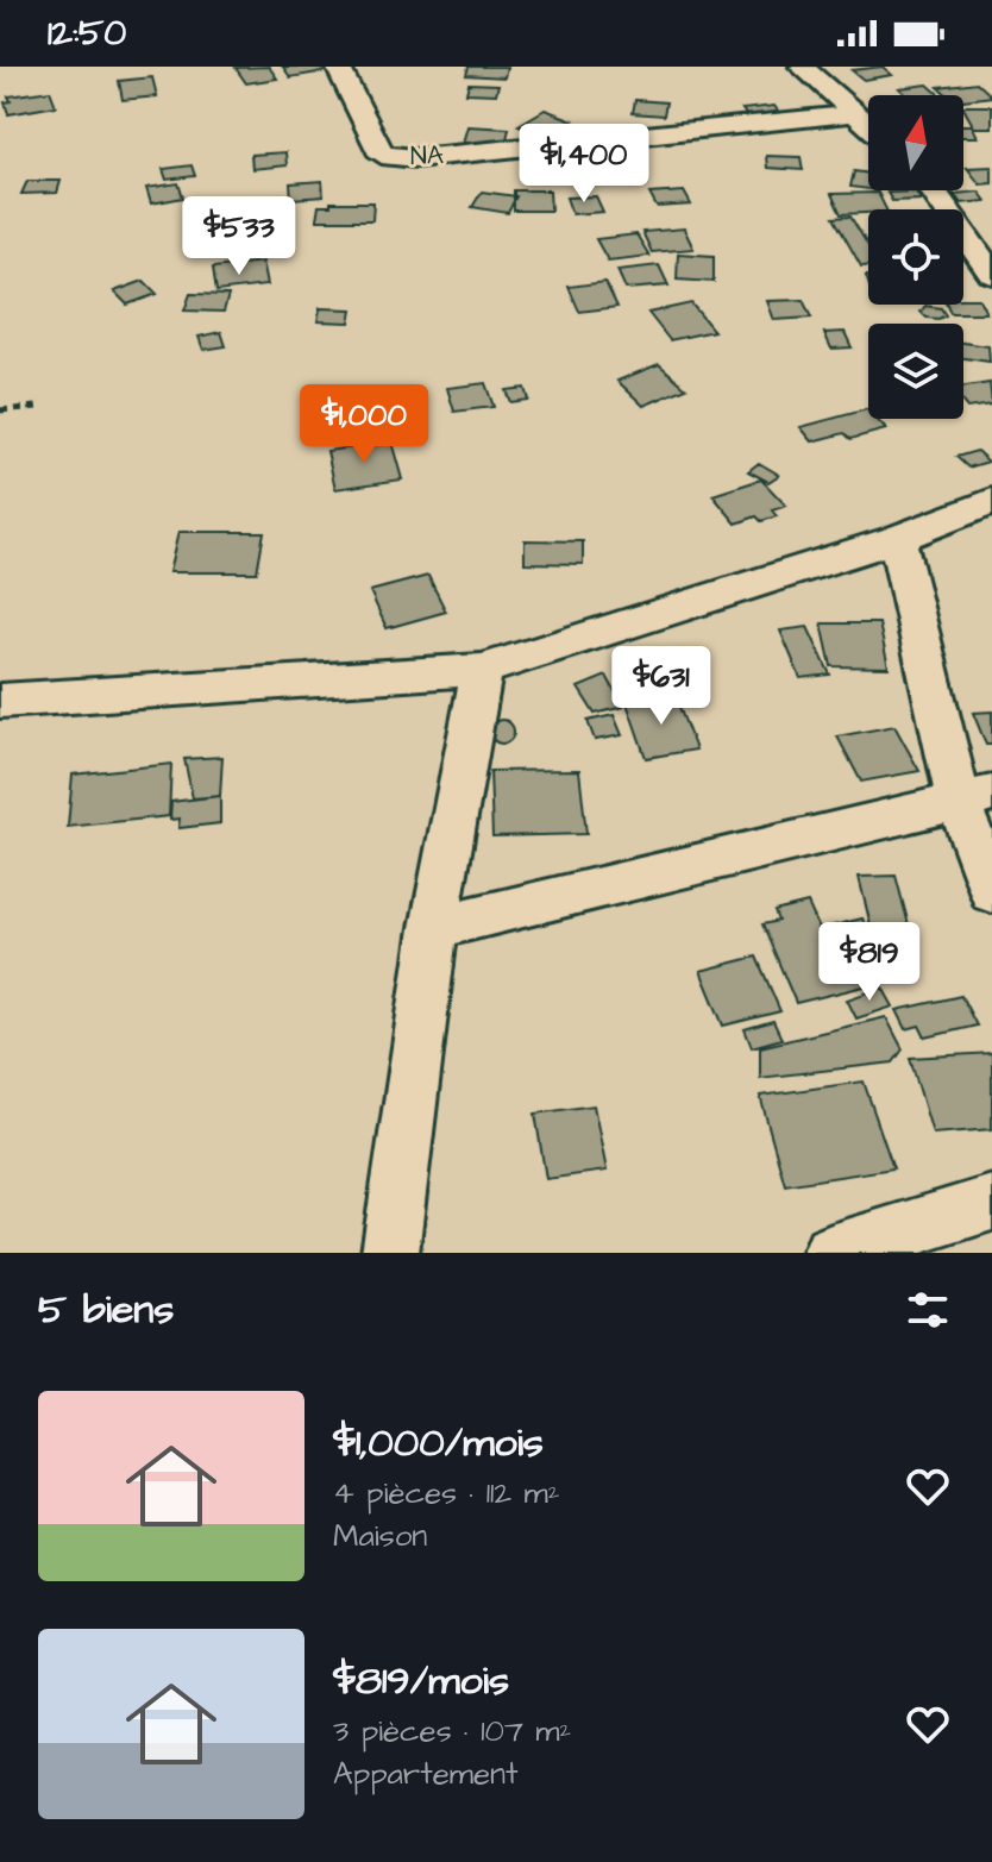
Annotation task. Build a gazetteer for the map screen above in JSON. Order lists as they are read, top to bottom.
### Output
{
  "streets": {
    "street": ["NA"]
  },
  "north": "top",
  "page": {
    "status": "12:50",
    "price": [
      "$1,400",
      "$533",
      "$1,000",
      "$631",
      "$819"
    ],
    "heading": "5 biens",
    "list": [
      {
        "name": "$1,000/mois",
        "note": "4 pièces · 112 m² · Maison"
      },
      {
        "name": "$819/mois",
        "note": "3 pièces · 107 m² · Appartement"
      }
    ]
  }
}
